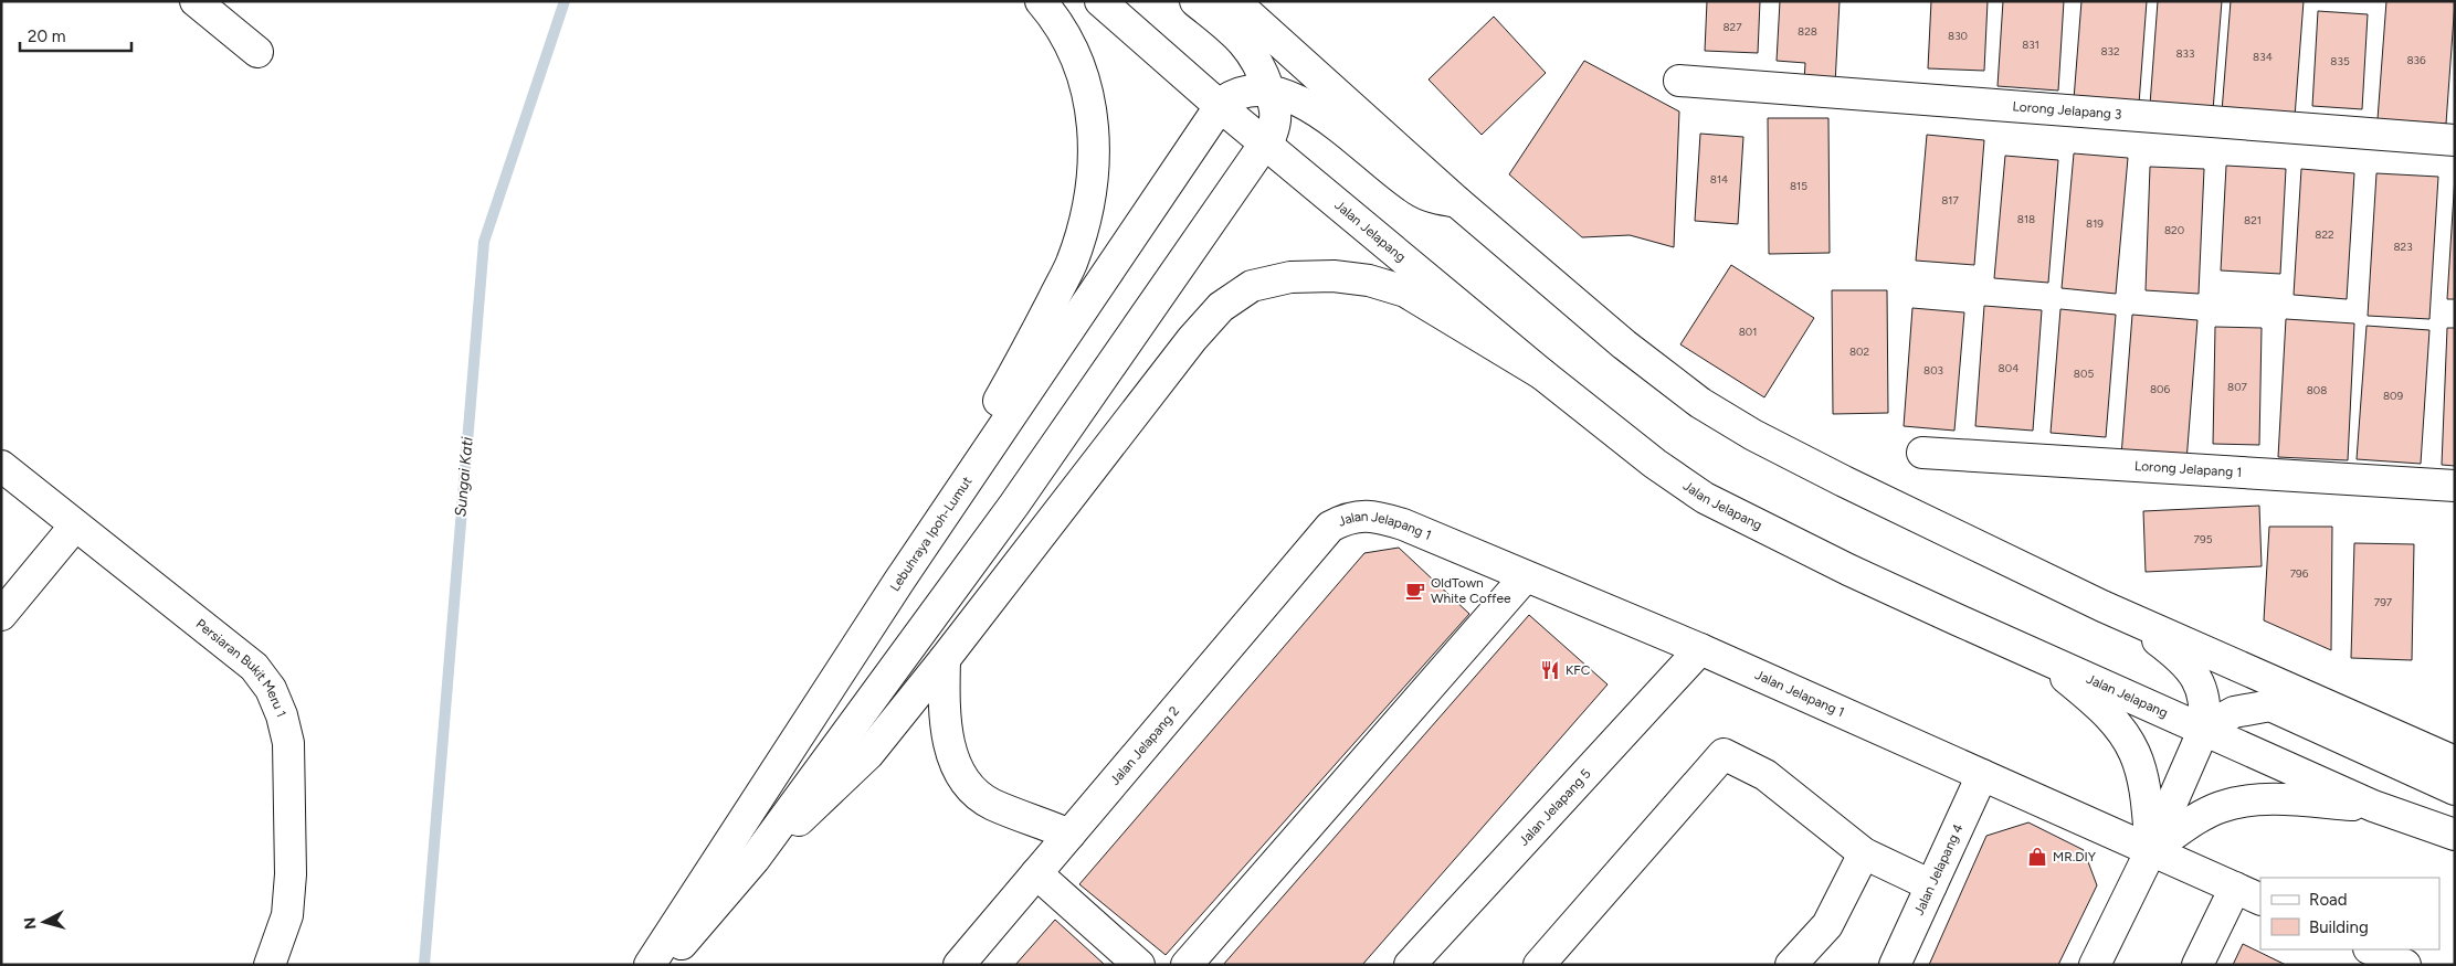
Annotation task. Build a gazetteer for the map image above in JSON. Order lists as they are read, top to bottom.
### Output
{
  "streets": {
    "main road": [
      "Lorong Jelapang 3",
      "Jalan Jelapang",
      "Lorong Jelapang 1",
      "Jalan Jelapang 1",
      "Lebuhraya Ipoh-Lumut",
      "Persiaran Bukit Meru 1",
      "Jalan Jelapang 2",
      "Jalan Jelapang 5",
      "Jalan Jelapang 4"
    ]
  },
  "crossings": [
    ["Jalan Jelapang", "Lebuhraya Ipoh-Lumut"],
    ["Jalan Jelapang 1", "Jalan Jelapang 2"],
    ["Jalan Jelapang 1", "Jalan Jelapang 5"],
    ["Jalan Jelapang 1", "Jalan Jelapang 4"]
  ],
  "water": ["Sungai Kati"],
  "places": {
    "cafe": ["OldTown White Coffee"],
    "restaurant": ["KFC"],
    "shop": ["MR.DIY"]
  },
  "house_numbers": [
    "827",
    "828",
    "830",
    "831",
    "832",
    "833",
    "834",
    "836",
    "835",
    "814",
    "815",
    "817",
    "818",
    "821",
    "819",
    "820",
    "822",
    "823",
    "801",
    "802",
    "804",
    "803",
    "805",
    "807",
    "806",
    "808",
    "809",
    "795",
    "796",
    "797"
  ],
  "legend": ["Road", "Building"],
  "scale_bar": "20 m",
  "north": "left"
}
